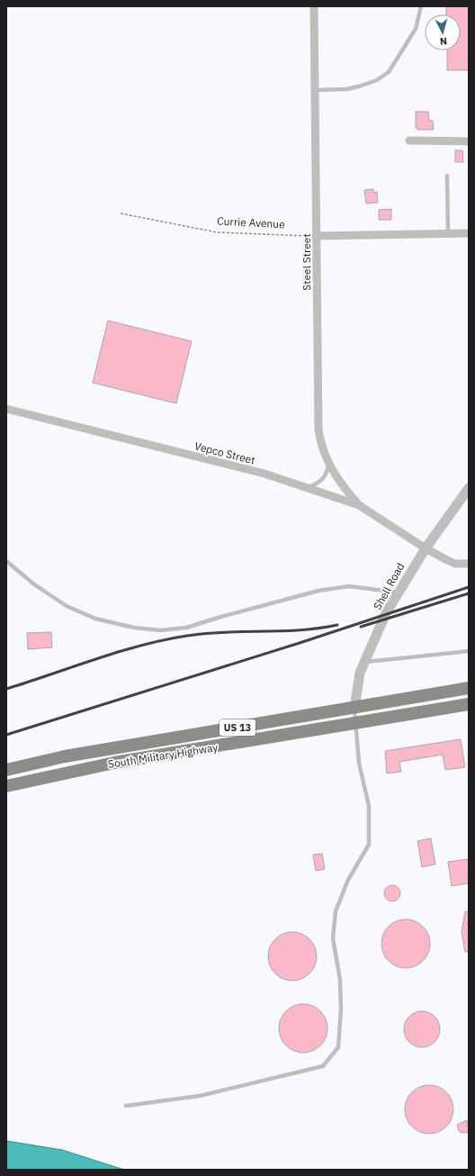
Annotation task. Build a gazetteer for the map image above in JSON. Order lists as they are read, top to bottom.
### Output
{
  "streets": {
    "main road": ["US 13", "South Military Highway"],
    "street": ["Steel Street", "Vepco Street", "Shell Road"],
    "path": ["Currie Avenue"]
  },
  "crossings": [
    ["Currie Avenue", "Steel Street"],
    ["Steel Street", "Vepco Street"],
    ["Vepco Street", "Shell Road"],
    ["Shell Road", "South Military Highway"]
  ],
  "north": "bottom"
}
